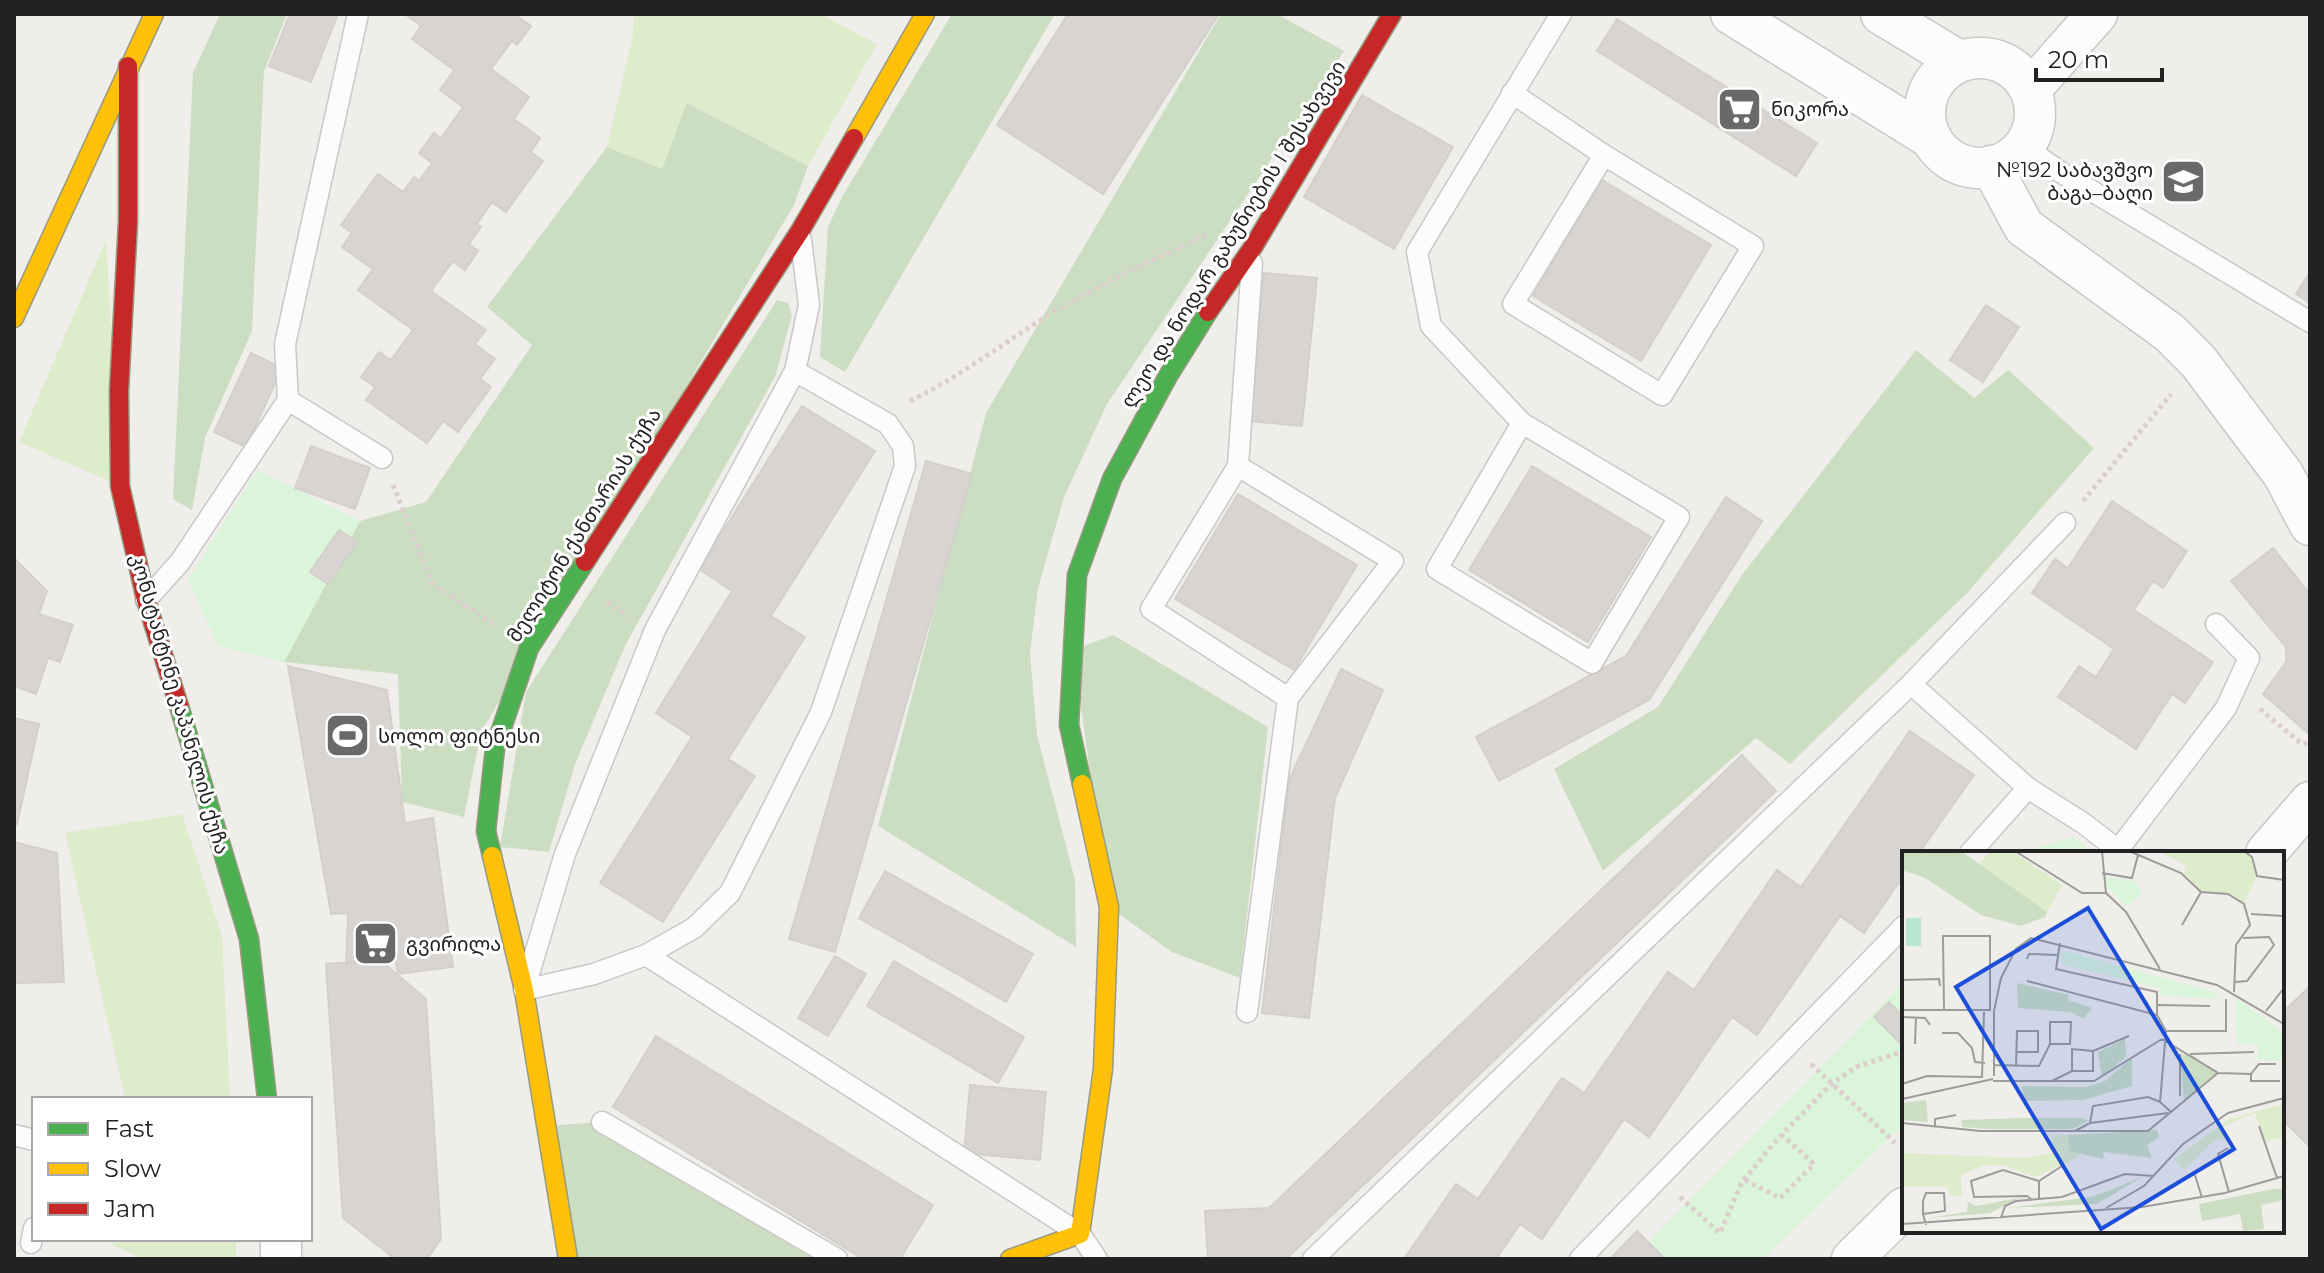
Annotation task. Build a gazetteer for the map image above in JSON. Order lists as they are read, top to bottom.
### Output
{
  "streets": {
    "street": ["ლეო და ნოდარ გაბუნიების I შესახვევი", "მელიტონ ქანთარიას ქუჩა", "კონსტანტინე კაპანელის ქუჩა"]
  },
  "places": {
    "supermarket": ["ნიკორა", "გვირილა"],
    "school or university": ["№192 საბავშვო ბაგა–ბაღი"],
    "sports": ["სოლო ფიტნესი"]
  },
  "legend": ["Fast", "Slow", "Jam"],
  "scale_bar": "20 m"
}
